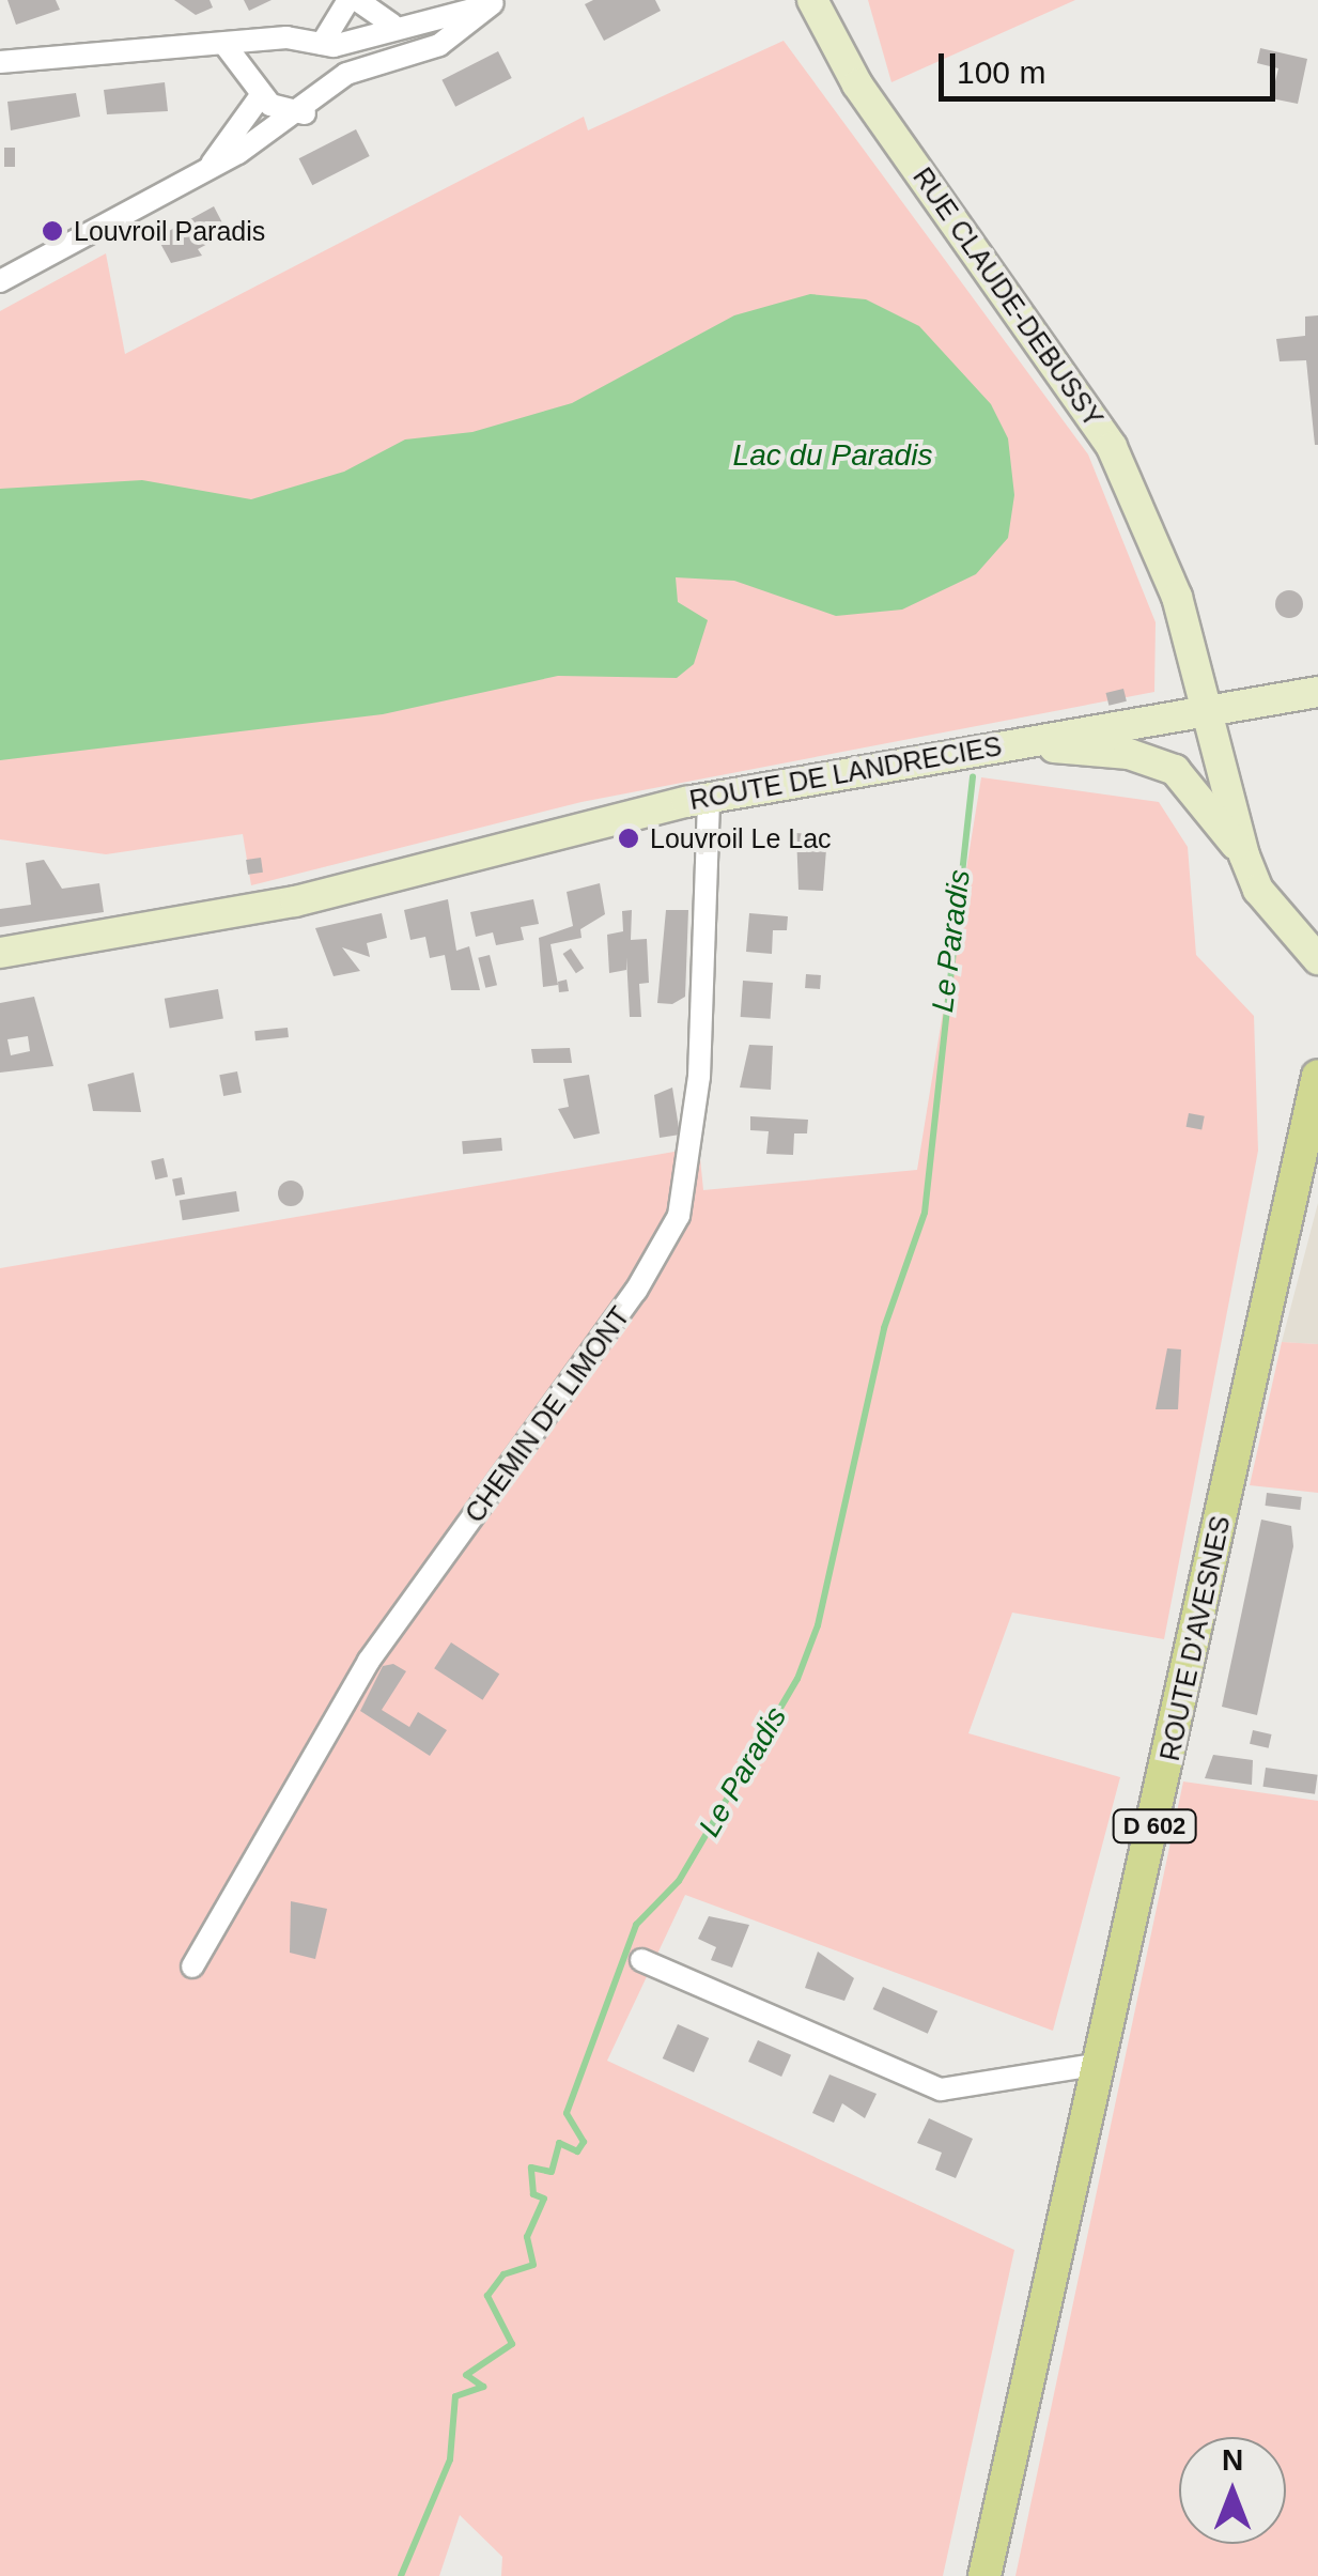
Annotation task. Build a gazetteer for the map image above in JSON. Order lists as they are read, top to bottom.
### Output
{
  "streets": {
    "main road": [
      "RUE CLAUDE-DEBUSSY",
      "ROUTE DE LANDRECIES",
      "ROUTE D'AVESNES",
      "D 602"
    ],
    "street": ["CHEMIN DE LIMONT"]
  },
  "crossings": [
    ["RUE CLAUDE-DEBUSSY", "ROUTE DE LANDRECIES"],
    ["ROUTE DE LANDRECIES", "CHEMIN DE LIMONT"]
  ],
  "water": ["Lac du Paradis", "Le Paradis"],
  "places": ["Louvroil Paradis", "Louvroil Le Lac"],
  "scale_bar": "100 m",
  "north": "top"
}
